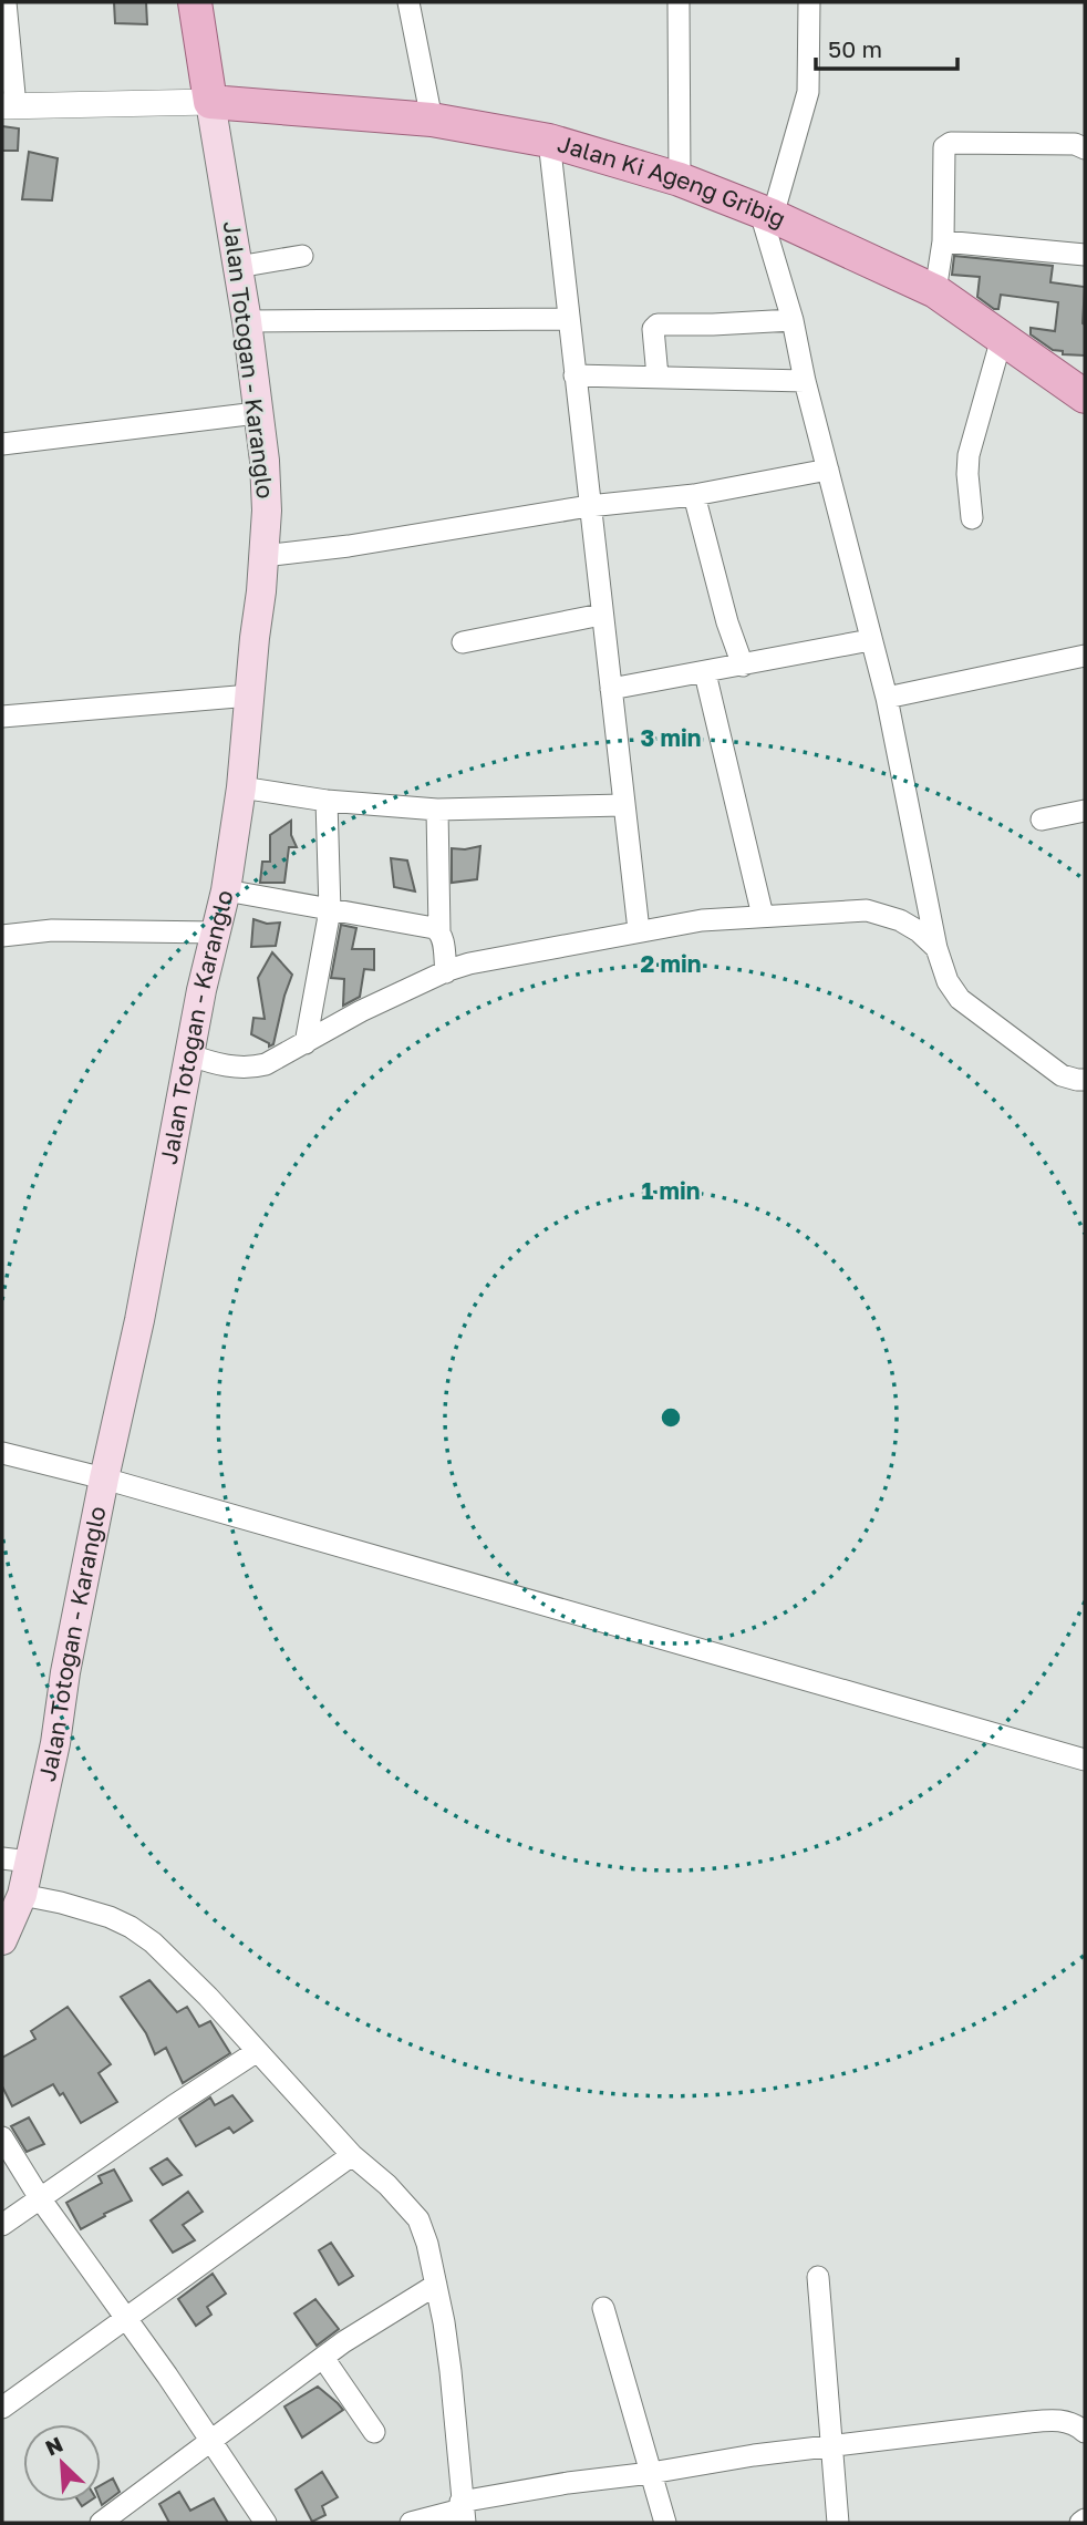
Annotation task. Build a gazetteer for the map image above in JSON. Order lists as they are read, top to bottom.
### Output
{
  "streets": {
    "main road": ["Jalan Ki Ageng Gribig", "Jalan Totogan - Karanglo"]
  },
  "crossings": [
    ["Jalan Ki Ageng Gribig", "Jalan Totogan - Karanglo"]
  ],
  "scale_bar": "50 m",
  "north": "top left",
  "rings": ["3 min", "2 min", "1 min"]
}
